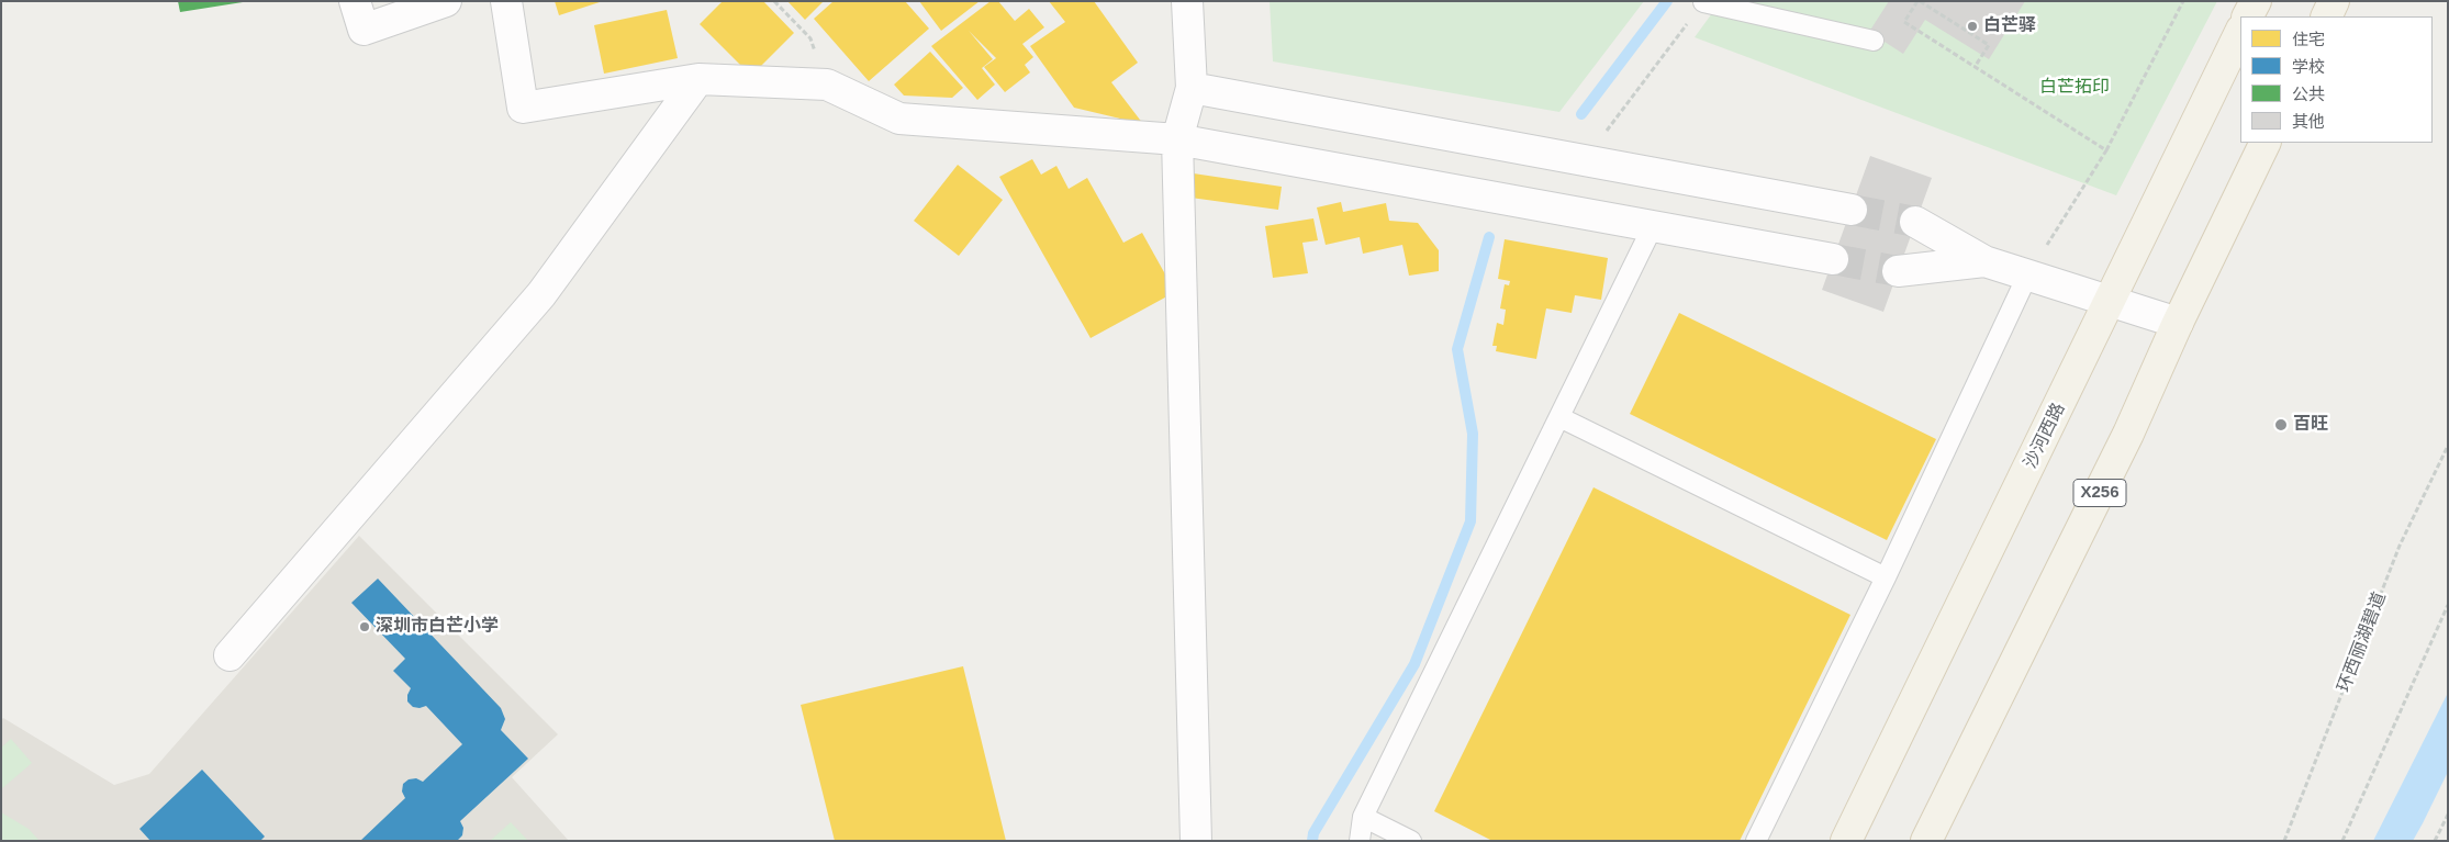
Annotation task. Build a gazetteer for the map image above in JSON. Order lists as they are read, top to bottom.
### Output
{
  "streets": {
    "main road": ["沙河西路", "X256"],
    "path": ["环西丽湖碧道"]
  },
  "parks": ["白芒拓印"],
  "places": ["白芒驿", "百旺", "深圳市白芒小学"],
  "legend": [
    "住宅",
    "学校",
    "公共",
    "其他"
  ]
}
